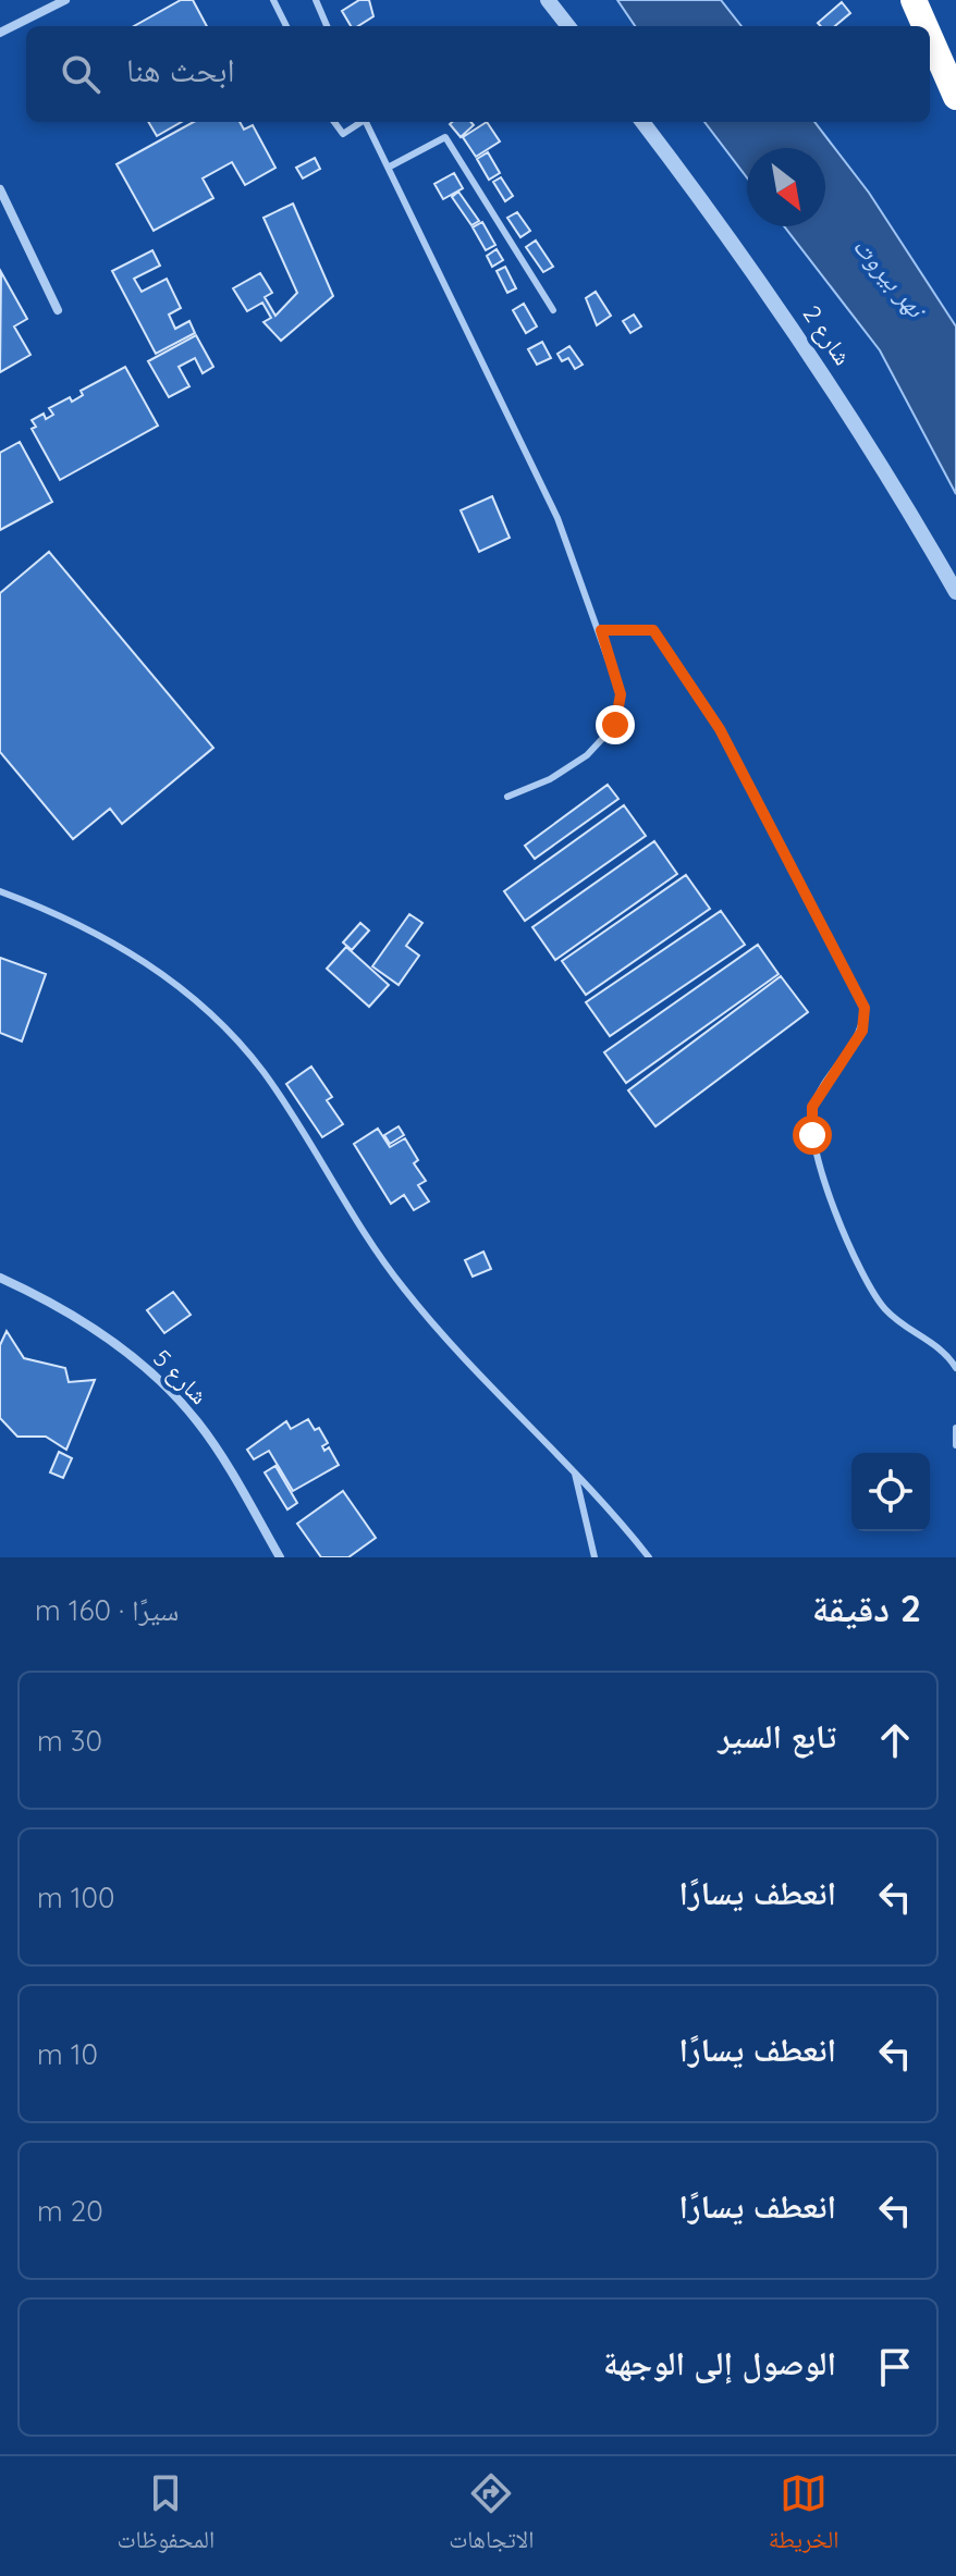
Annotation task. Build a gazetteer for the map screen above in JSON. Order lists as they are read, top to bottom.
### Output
{
  "streets": {
    "street": ["شارع 2", "شارع 5"]
  },
  "water": ["نهر بيروت"],
  "north": "bottom right",
  "page": {
    "search": "ابحث هنا",
    "heading": ["2 دقيقة", "سيرًا · 160 m"],
    "list": [
      ["تابع السير", "30 m"],
      ["انعطف يسارًا", "100 m"],
      ["انعطف يسارًا", "10 m"],
      ["انعطف يسارًا", "20 m"],
      "الوصول إلى الوجهة"
    ],
    "nav": ["الخريطة", "الاتجاهات", "المحفوظات"]
  }
}
